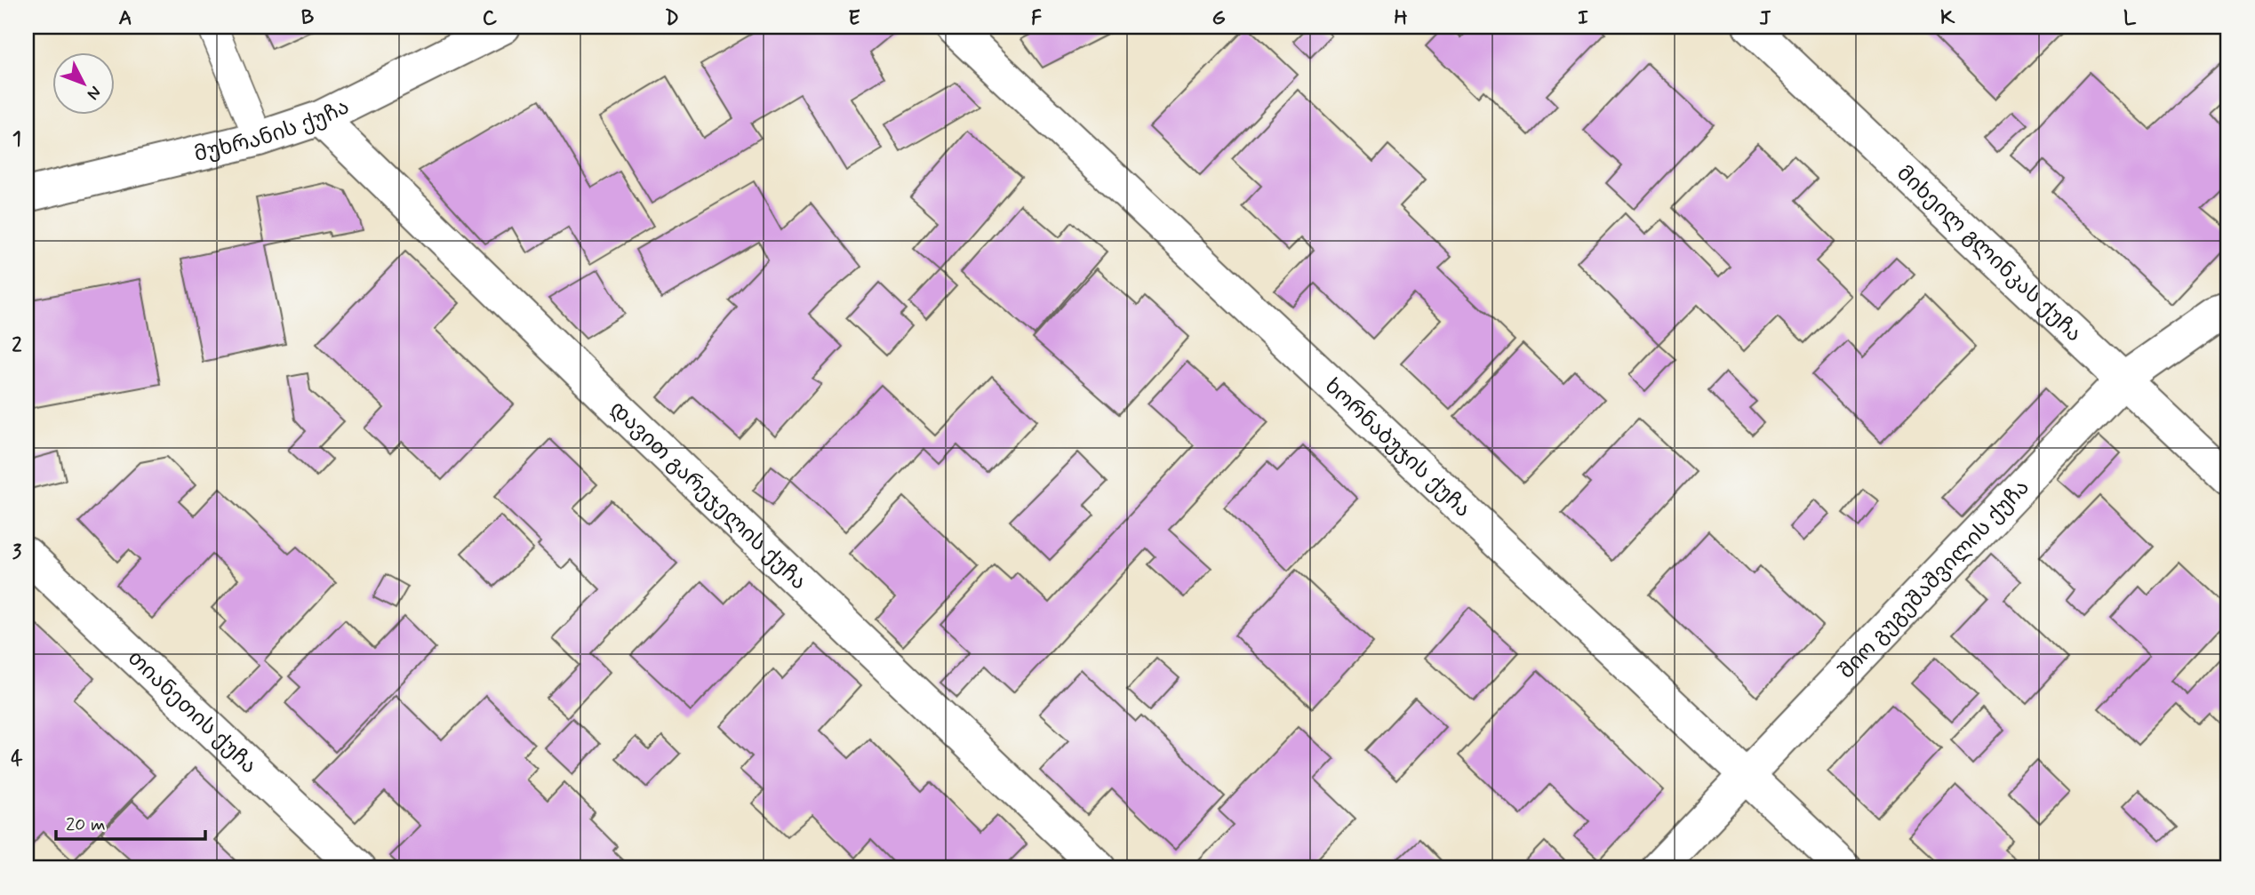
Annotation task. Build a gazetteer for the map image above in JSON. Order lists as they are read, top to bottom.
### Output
{
  "streets": {
    "street": [
      "მუხრანის ქუჩა",
      "მიხეილ გლინკას ქუჩა",
      "ხორნაბუჯის ქუჩა",
      "დავით გარეჯელის ქუჩა",
      "შიო გუგეშაშვილის ქუჩა",
      "თიანეთის ქუჩა"
    ]
  },
  "crossings": [
    ["მუხრანის ქუჩა", "დავით გარეჯელის ქუჩა"],
    ["მიხეილ გლინკას ქუჩა", "შიო გუგეშაშვილის ქუჩა"],
    ["ხორნაბუჯის ქუჩა", "შიო გუგეშაშვილის ქუჩა"]
  ],
  "scale_bar": "20 m",
  "north": "bottom right",
  "grid": {
    "columns": [
      "A",
      "B",
      "C",
      "D",
      "E",
      "F",
      "G",
      "H",
      "I",
      "J",
      "K",
      "L"
    ],
    "rows": [
      "1",
      "2",
      "3",
      "4"
    ]
  }
}
